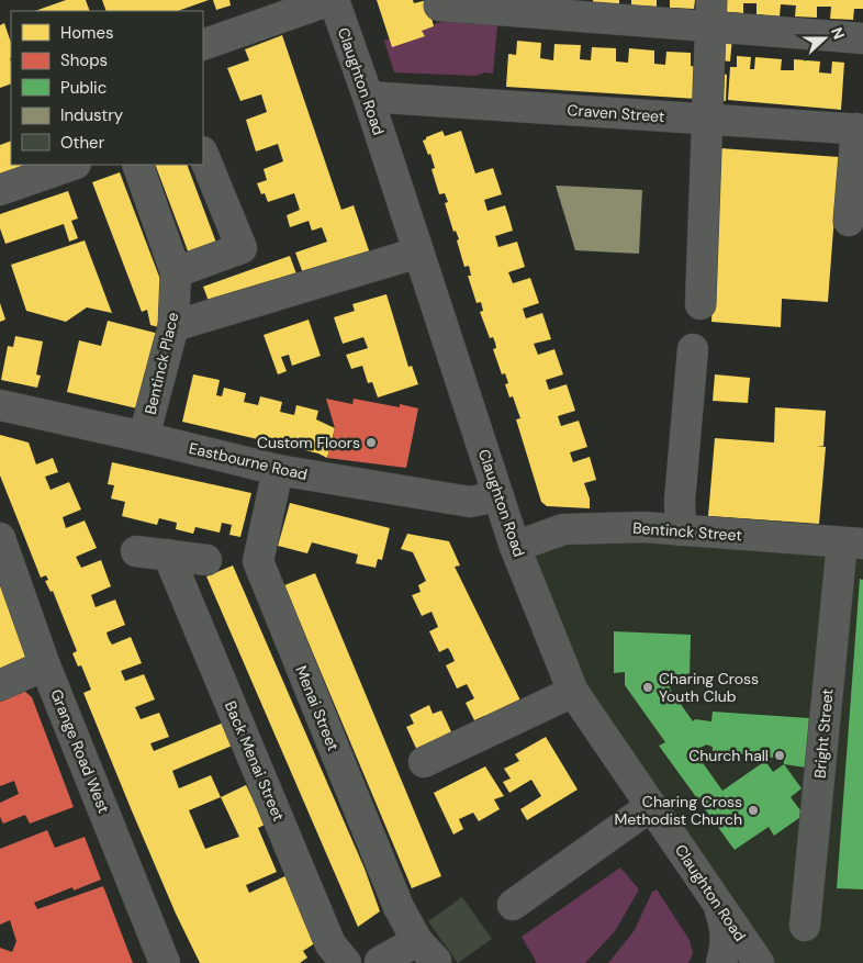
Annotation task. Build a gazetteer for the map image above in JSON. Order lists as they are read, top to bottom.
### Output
{
  "streets": {
    "street": [
      "Claughton Road",
      "Craven Street",
      "Bentinck Place",
      "Eastbourne Road",
      "Bentinck Street",
      "Menai Street",
      "Bright Street",
      "Grange Road West",
      "Back Menai Street"
    ]
  },
  "crossings": [
    ["Claughton Road", "Craven Street"],
    ["Claughton Road", "Eastbourne Road"],
    ["Claughton Road", "Bentinck Street"],
    ["Bentinck Place", "Eastbourne Road"],
    ["Eastbourne Road", "Menai Street"],
    ["Bentinck Street", "Bright Street"]
  ],
  "places": [
    "Custom Floors",
    "Charing Cross Youth Club",
    "Church hall",
    "Charing Cross Methodist Church"
  ],
  "legend": [
    "Homes",
    "Shops",
    "Public",
    "Industry",
    "Other"
  ],
  "north": "right"
}
